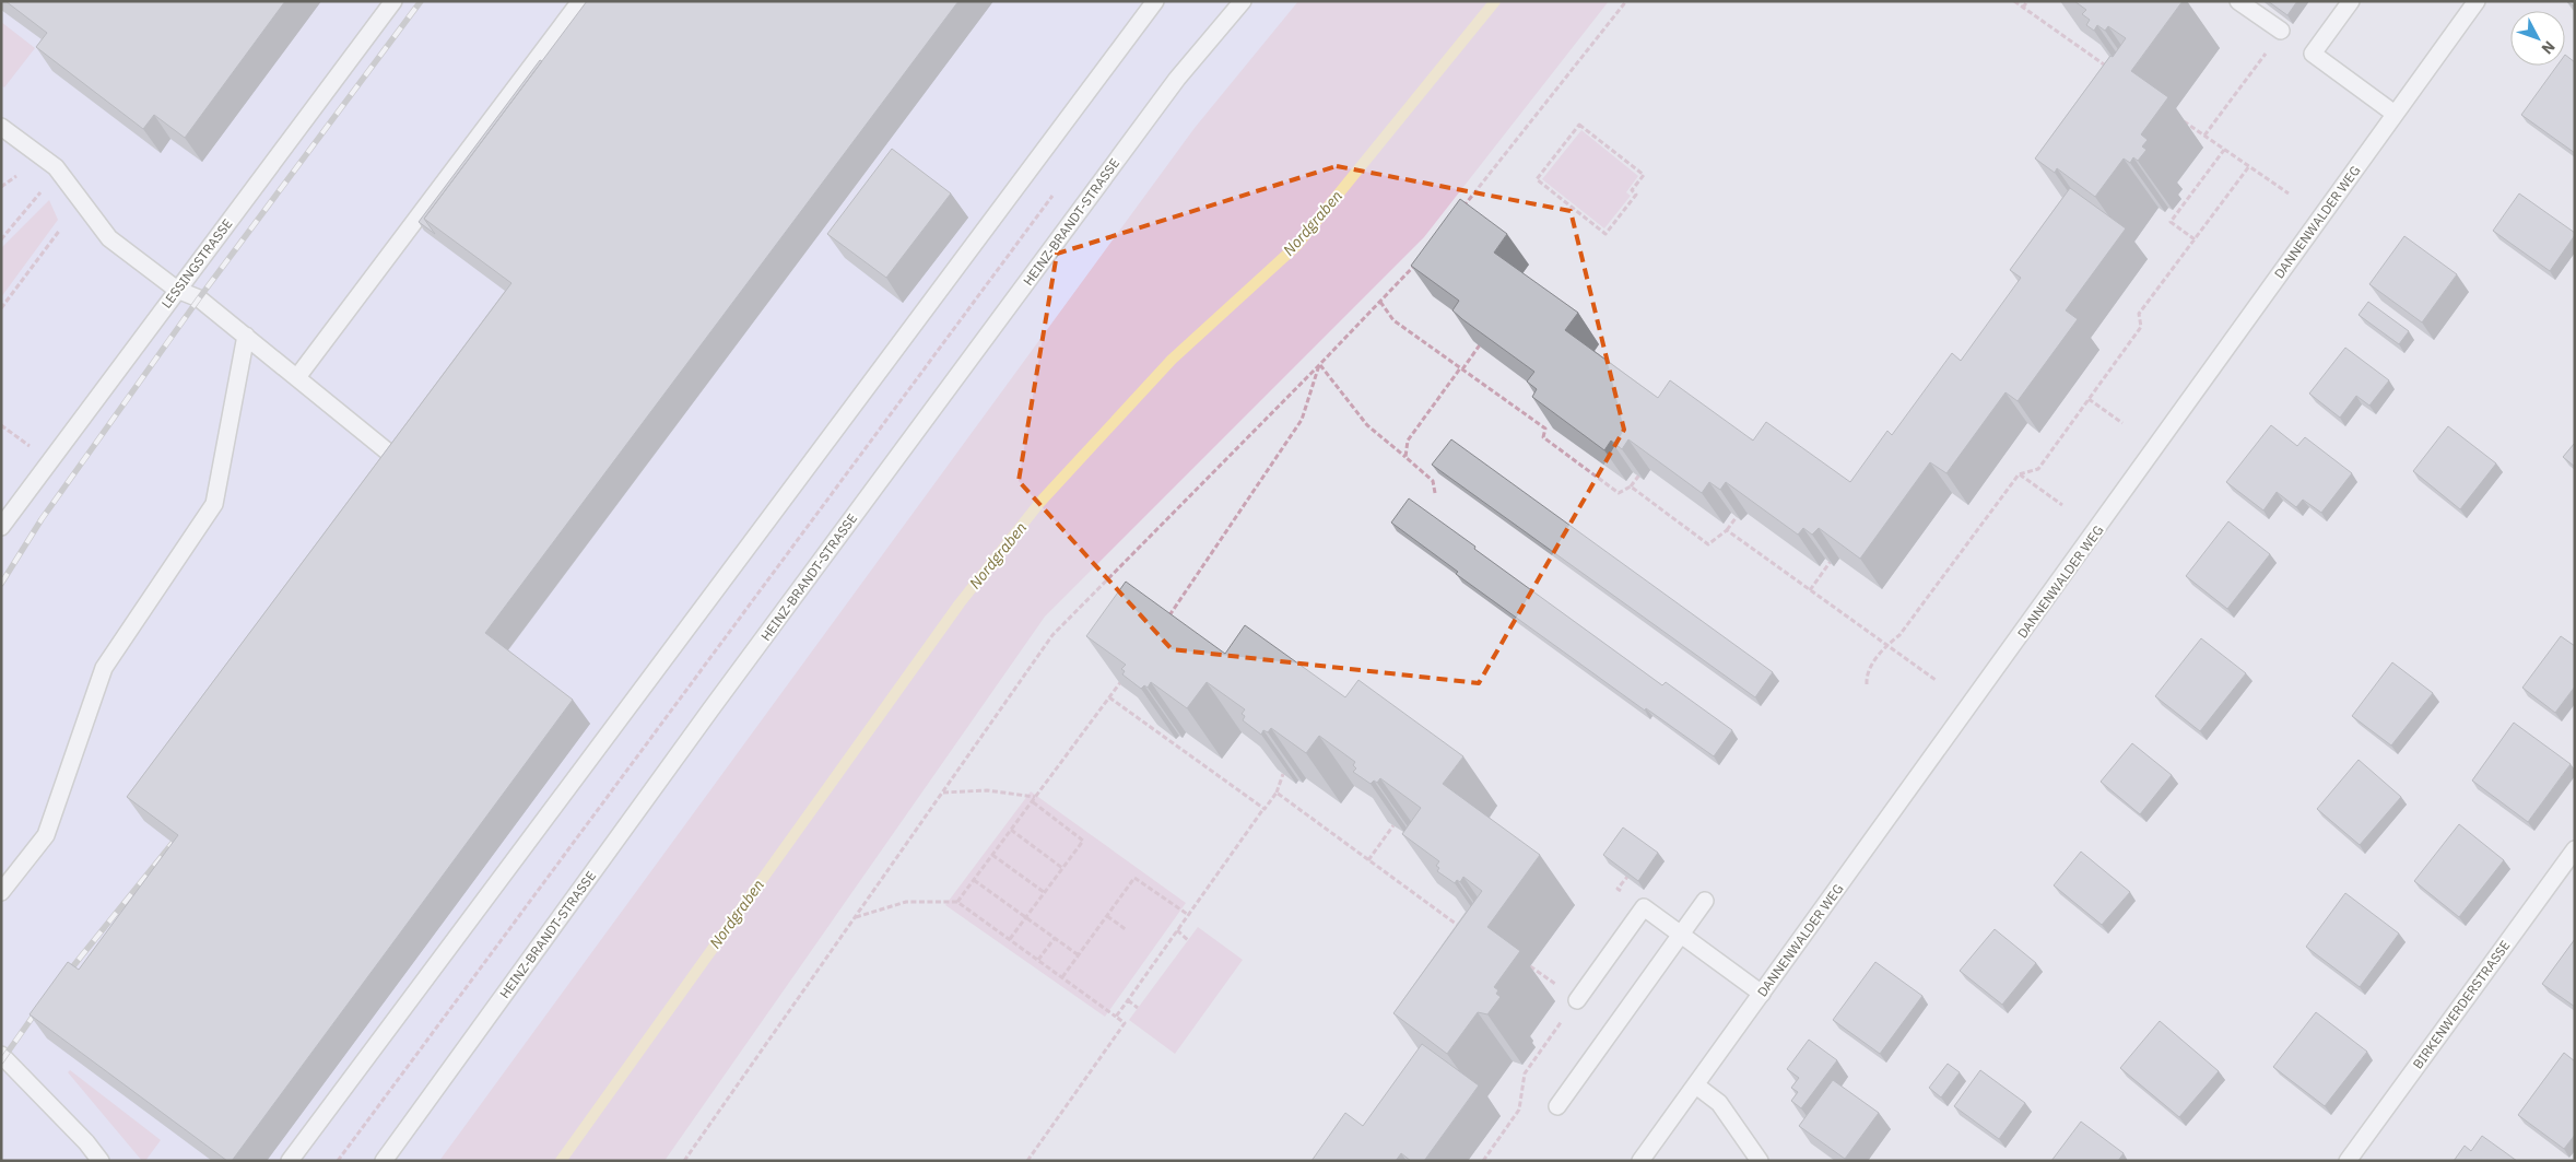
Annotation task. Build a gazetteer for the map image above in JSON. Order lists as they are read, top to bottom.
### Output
{
  "streets": {
    "street": [
      "HEINZ-BRANDT-STRASSE",
      "DANNENWALDER WEG",
      "LESSINGSTRASSE",
      "BIRKENWERDERSTRASSE"
    ]
  },
  "water": ["Nordgraben"],
  "north": "bottom right"
}
